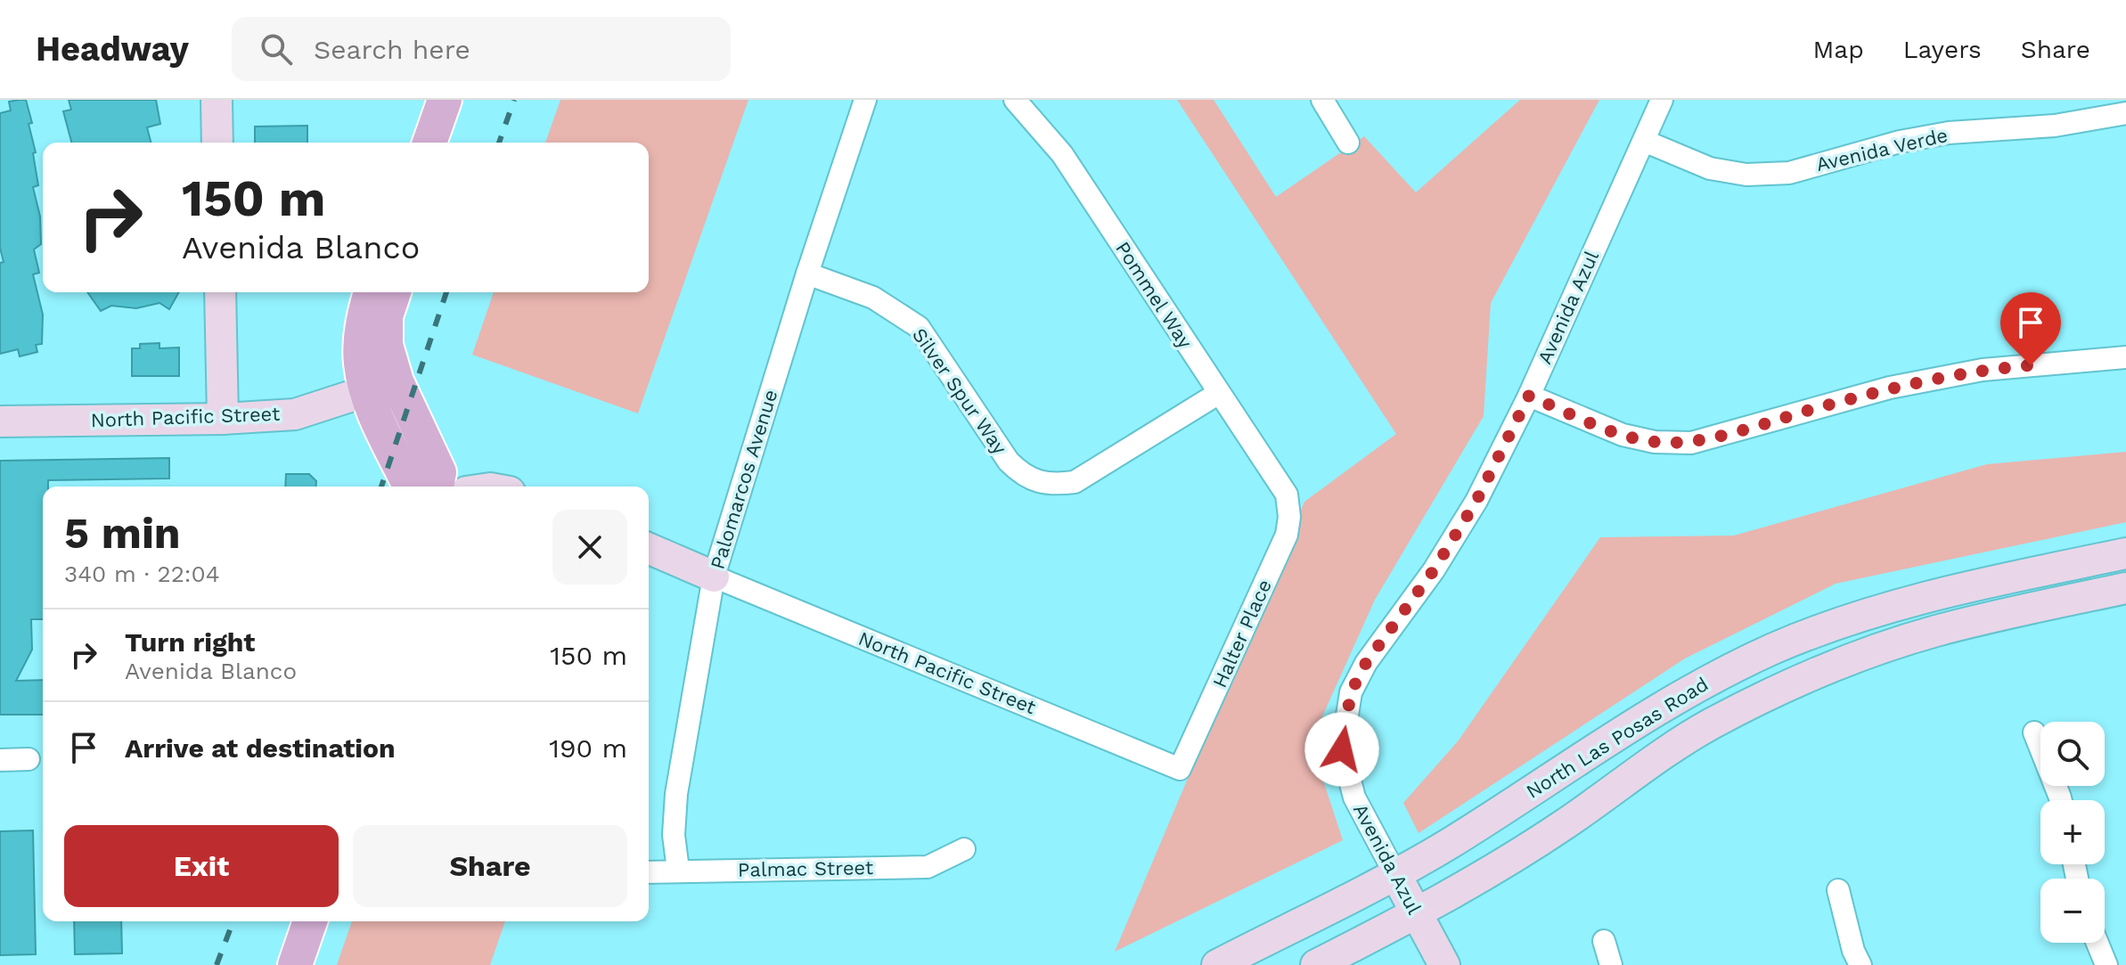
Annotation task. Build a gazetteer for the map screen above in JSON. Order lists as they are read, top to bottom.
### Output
{
  "streets": {
    "main road": ["Avenida Azul", "North Pacific Street", "North Las Posas Road"],
    "street": [
      "Avenida Verde",
      "Pommel Way",
      "Silver Spur Way",
      "Palomarcos Avenue",
      "Halter Place",
      "Palmac Street"
    ]
  },
  "crossings": [
    ["Avenida Verde", "Avenida Azul"],
    ["Pommel Way", "Silver Spur Way"],
    ["Pommel Way", "Halter Place"],
    ["Avenida Azul", "North Las Posas Road"],
    ["Silver Spur Way", "Palomarcos Avenue"],
    ["North Pacific Street", "Palomarcos Avenue"],
    ["North Pacific Street", "Halter Place"],
    ["Palomarcos Avenue", "Palmac Street"]
  ],
  "page": {
    "header": "Headway",
    "search": "Search here",
    "nav": ["Map", "Layers", "Share"],
    "turn": ["150 m", "Avenida Blanco"],
    "heading": ["5 min", "340 m · 22:04"],
    "list": [
      {
        "name": "Turn right",
        "note": "Avenida Blanco",
        "value": "150 m"
      },
      {
        "name": "Arrive at destination",
        "value": "190 m"
      }
    ],
    "map_buttons": ["+", "−"],
    "buttons": ["Exit", "Share"]
  }
}
